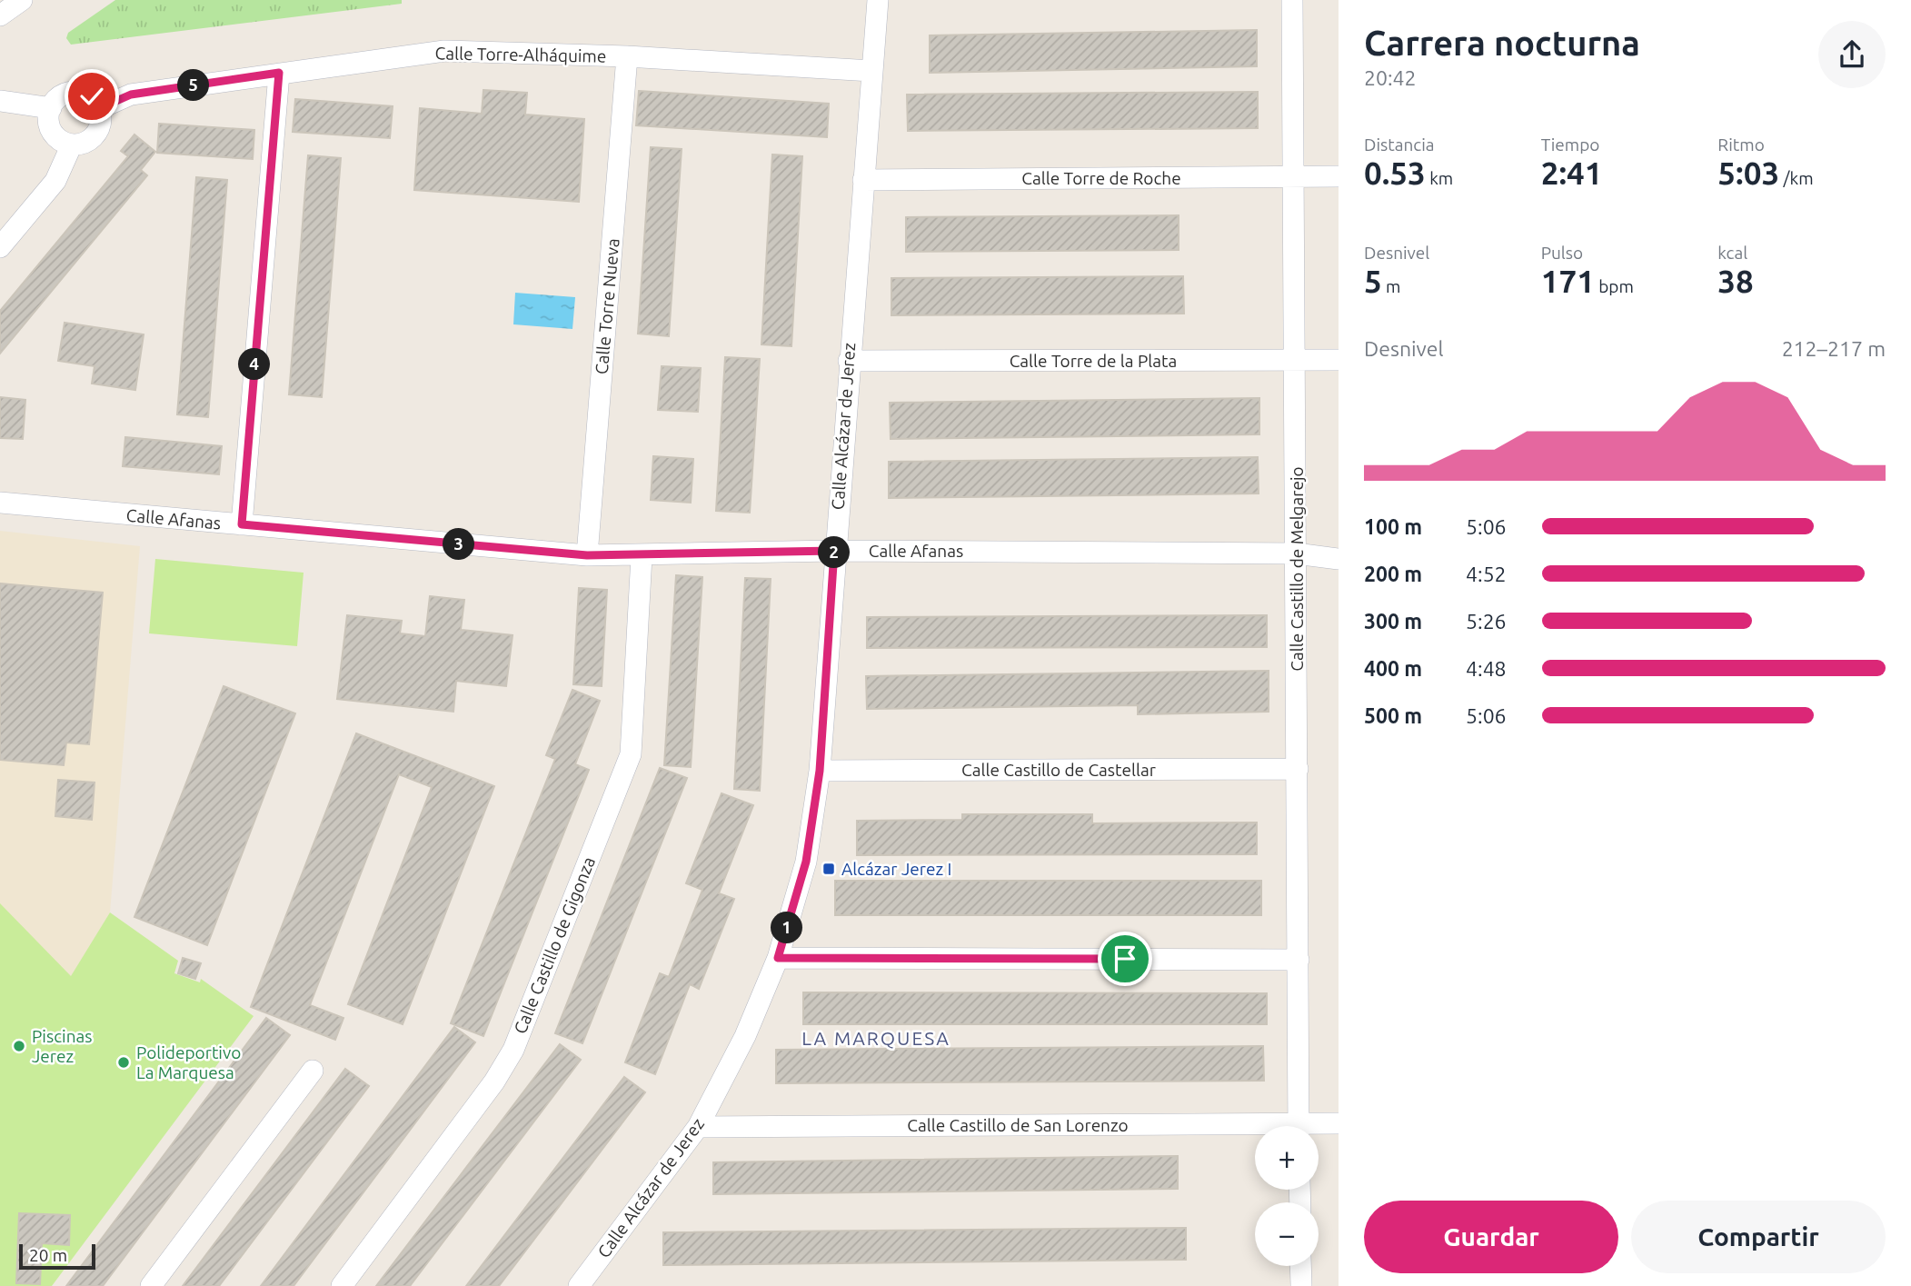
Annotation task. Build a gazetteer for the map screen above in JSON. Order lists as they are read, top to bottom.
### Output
{
  "streets": {
    "street": [
      "Calle Torre-Alháquime",
      "Calle Torre de Roche",
      "Calle Torre Nueva",
      "Calle Torre de la Plata",
      "Calle Alcázar de Jerez",
      "Calle Afanas",
      "Calle Castillo de Melgarejo",
      "Calle Castillo de Castellar",
      "Calle Castillo de Gigonza",
      "Calle Castillo de San Lorenzo"
    ]
  },
  "crossings": [
    ["Calle Torre-Alháquime", "Calle Torre Nueva"],
    ["Calle Torre-Alháquime", "Calle Alcázar de Jerez"],
    ["Calle Torre de Roche", "Calle Alcázar de Jerez"],
    ["Calle Torre de Roche", "Calle Castillo de Melgarejo"],
    ["Calle Torre Nueva", "Calle Afanas"],
    ["Calle Torre de la Plata", "Calle Alcázar de Jerez"],
    ["Calle Torre de la Plata", "Calle Castillo de Melgarejo"],
    ["Calle Alcázar de Jerez", "Calle Afanas"],
    ["Calle Alcázar de Jerez", "Calle Castillo de Castellar"],
    ["Calle Alcázar de Jerez", "Calle Castillo de San Lorenzo"],
    ["Calle Afanas", "Calle Castillo de Melgarejo"],
    ["Calle Afanas", "Calle Castillo de Gigonza"],
    ["Calle Castillo de Melgarejo", "Calle Castillo de Castellar"]
  ],
  "districts": ["LA MARQUESA"],
  "places": {
    "transit": ["Alcázar Jerez I"],
    "other": ["Piscinas Jerez", "Polideportivo La Marquesa"]
  },
  "scale_bar": "20 m",
  "page": {
    "heading": ["Carrera nocturna", "20:42"],
    "pins": [
      "5",
      "4",
      "3",
      "2",
      "1"
    ],
    "stats": [
      ["Distancia", "0.53 km"],
      ["Tiempo", "2:41"],
      ["Ritmo", "5:03 /km"],
      ["Desnivel", "5 m"],
      ["Pulso", "171 bpm"],
      ["kcal", "38"]
    ],
    "chart": ["Desnivel", "212–217 m"],
    "list": [
      {
        "name": "100 m",
        "note": "5:06"
      },
      {
        "name": "200 m",
        "note": "4:52"
      },
      {
        "name": "300 m",
        "note": "5:26"
      },
      {
        "name": "400 m",
        "note": "4:48"
      },
      {
        "name": "500 m",
        "note": "5:06"
      }
    ],
    "map_buttons": ["+", "−"],
    "buttons": ["Guardar", "Compartir"],
    "scale": "20 m"
  }
}
